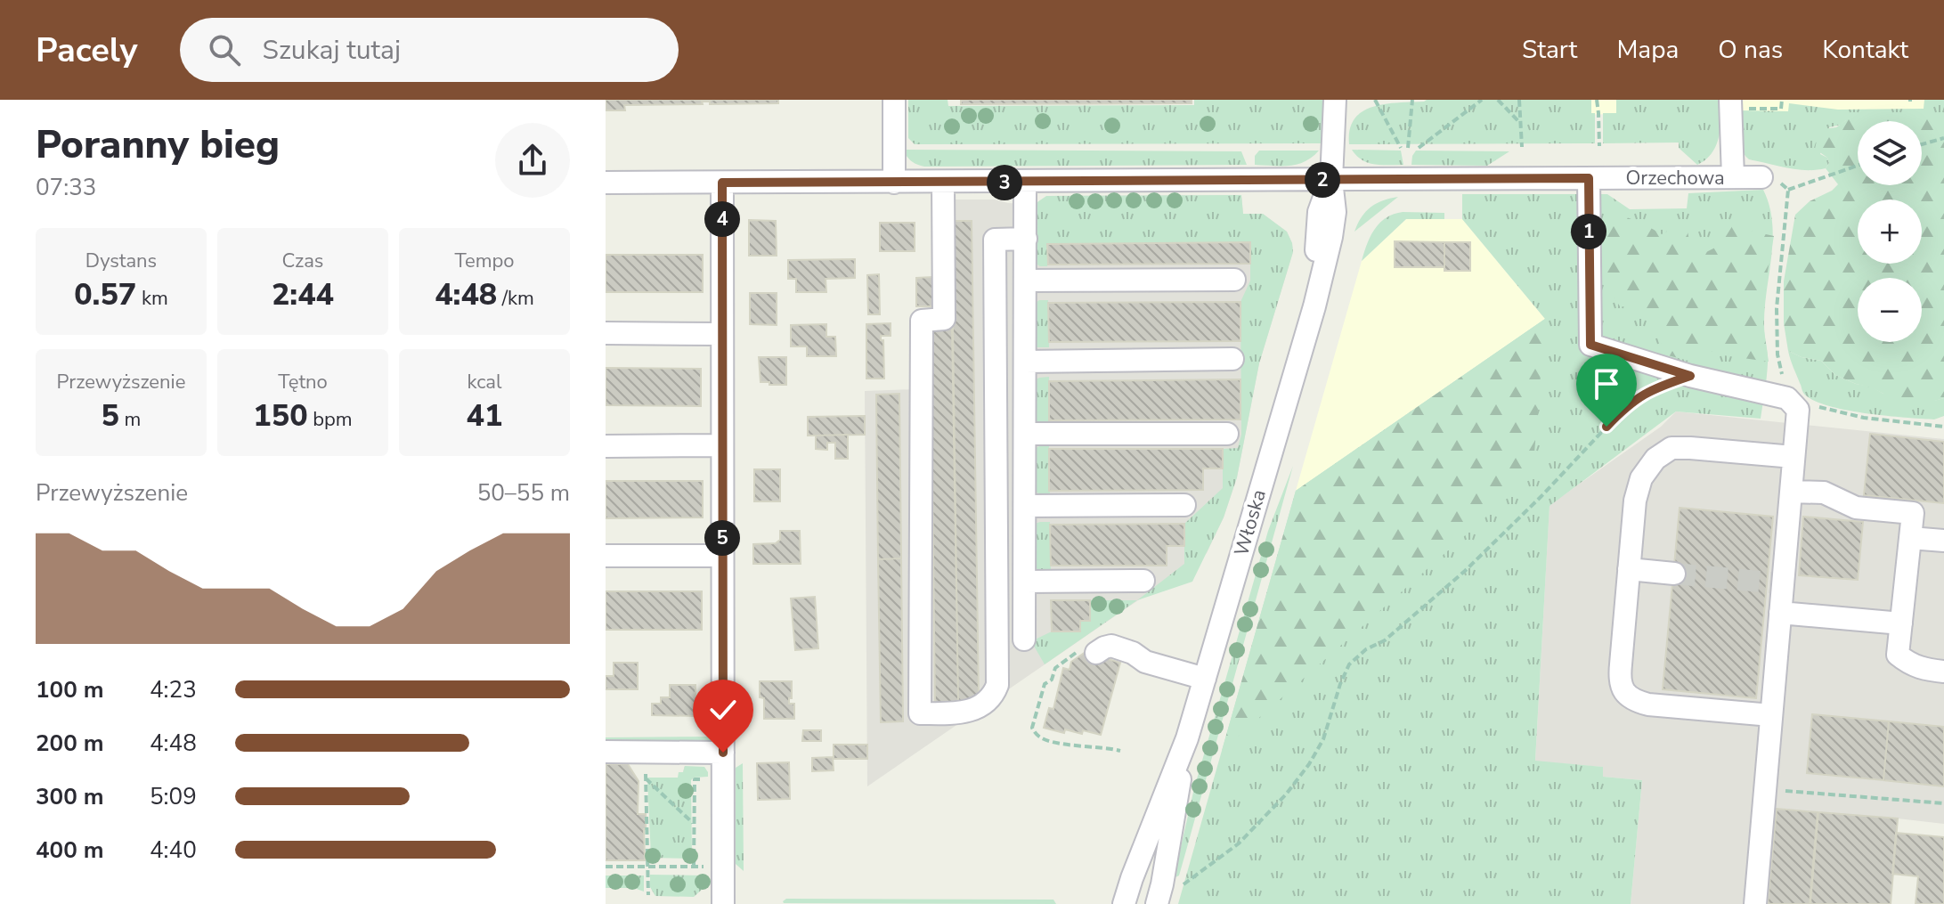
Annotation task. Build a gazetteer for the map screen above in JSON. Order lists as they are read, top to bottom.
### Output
{
  "streets": {
    "street": ["Orzechowa", "Włoska"]
  },
  "crossings": [
    ["Orzechowa", "Włoska"]
  ],
  "page": {
    "header": "Pacely",
    "search": "Szukaj tutaj",
    "nav": [
      "Start",
      "Mapa",
      "O nas",
      "Kontakt"
    ],
    "heading": ["Poranny bieg", "07:33"],
    "map_buttons": ["+", "−"],
    "pins": [
      "2",
      "3",
      "4",
      "1",
      "5"
    ],
    "stats": [
      ["Dystans", "0.57 km"],
      ["Czas", "2:44"],
      ["Tempo", "4:48 /km"],
      ["Przewyższenie", "5 m"],
      ["Tętno", "150 bpm"],
      ["kcal", "41"]
    ],
    "chart": ["Przewyższenie", "50–55 m"],
    "list": [
      {
        "name": "100 m",
        "note": "4:23"
      },
      {
        "name": "200 m",
        "note": "4:48"
      },
      {
        "name": "300 m",
        "note": "5:09"
      },
      {
        "name": "400 m",
        "note": "4:40"
      }
    ]
  }
}
